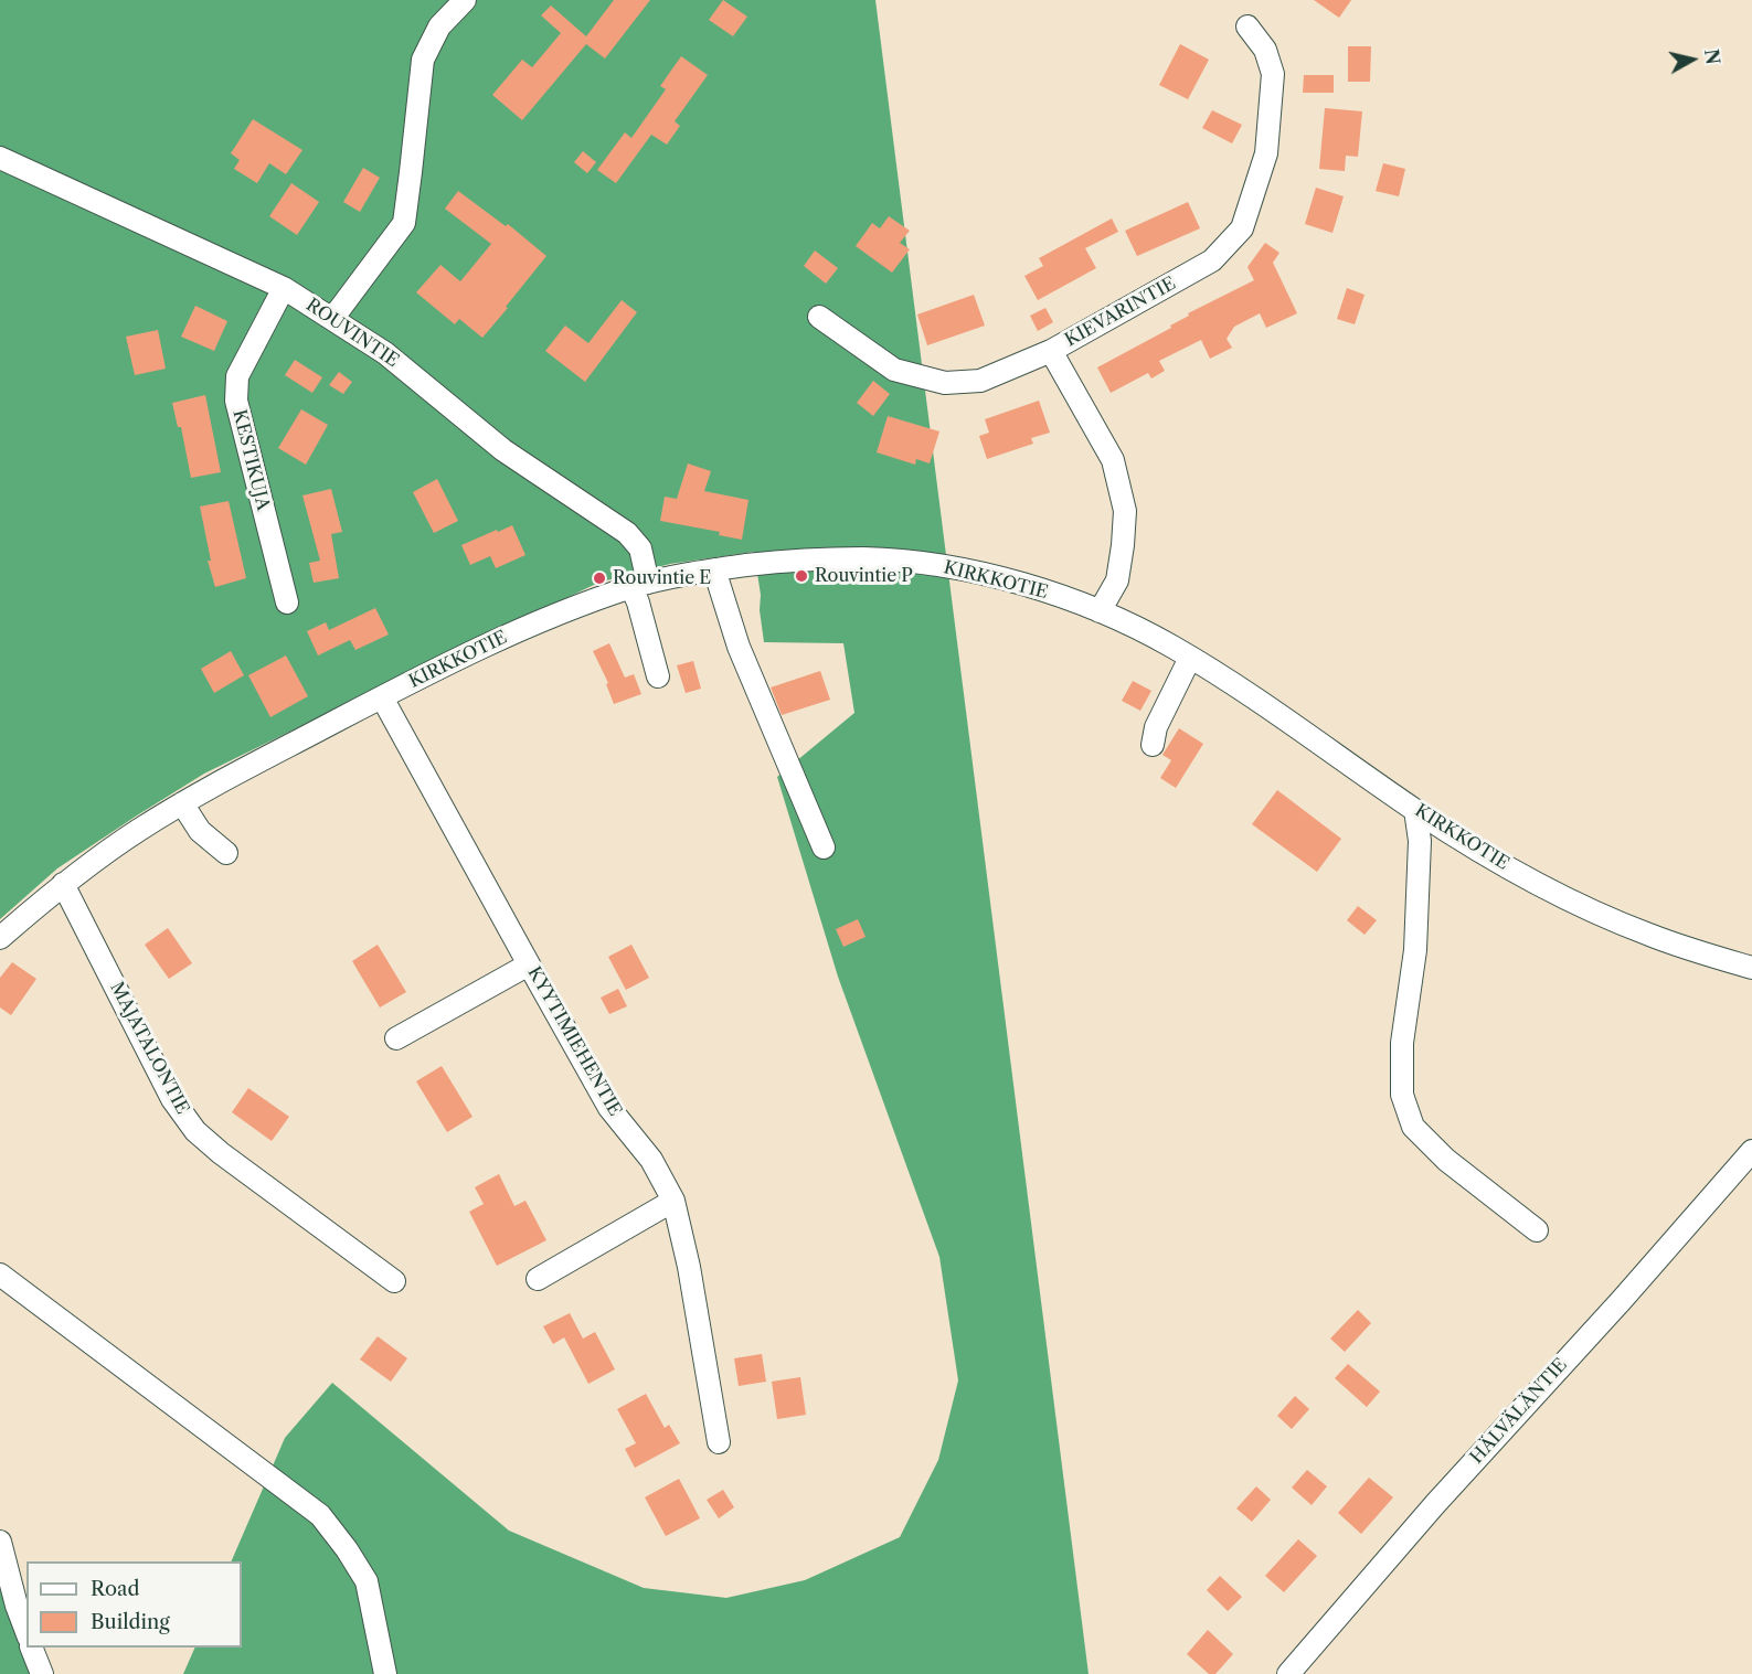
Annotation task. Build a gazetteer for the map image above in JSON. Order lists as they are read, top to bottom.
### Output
{
  "streets": {
    "street": [
      "KIEVARINTIE",
      "ROUVINTIE",
      "KESTIKUJA",
      "KIRKKOTIE",
      "KYYTIMIEHENTIE",
      "MAJATALONTIE",
      "HÄLVÄLÄNTIE"
    ]
  },
  "crossings": [
    ["KIEVARINTIE", "KIRKKOTIE"],
    ["ROUVINTIE", "KESTIKUJA"],
    ["ROUVINTIE", "KIRKKOTIE"],
    ["KIRKKOTIE", "KYYTIMIEHENTIE"],
    ["KIRKKOTIE", "MAJATALONTIE"]
  ],
  "places": ["Rouvintie P", "Rouvintie E"],
  "legend": ["Road", "Building"],
  "north": "right"
}
